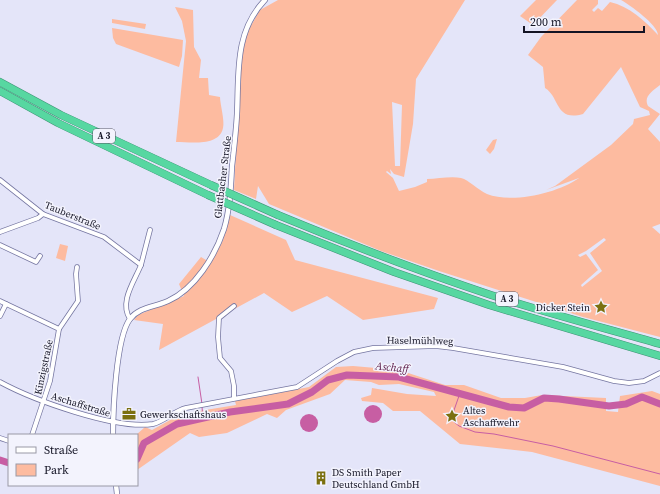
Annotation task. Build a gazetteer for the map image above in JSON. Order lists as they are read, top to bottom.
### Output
{
  "streets": {
    "highway": ["A 3"],
    "street": [
      "Glattbacher Straße",
      "Tauberstraße",
      "Haselmühlweg",
      "Kinzigstraße",
      "Aschaffstraße"
    ]
  },
  "crossings": [
    ["Haselmühlweg", "Aschaffstraße"],
    ["Kinzigstraße", "Aschaffstraße"]
  ],
  "water": ["Aschaff"],
  "places": {
    "place": ["Dicker Stein", "Altes Aschaffwehr"],
    "office": ["Gewerkschaftshaus"],
    "building": ["DS Smith Paper Deutschland GmbH"]
  },
  "legend": ["Straße", "Park"],
  "scale_bar": "200 m"
}
